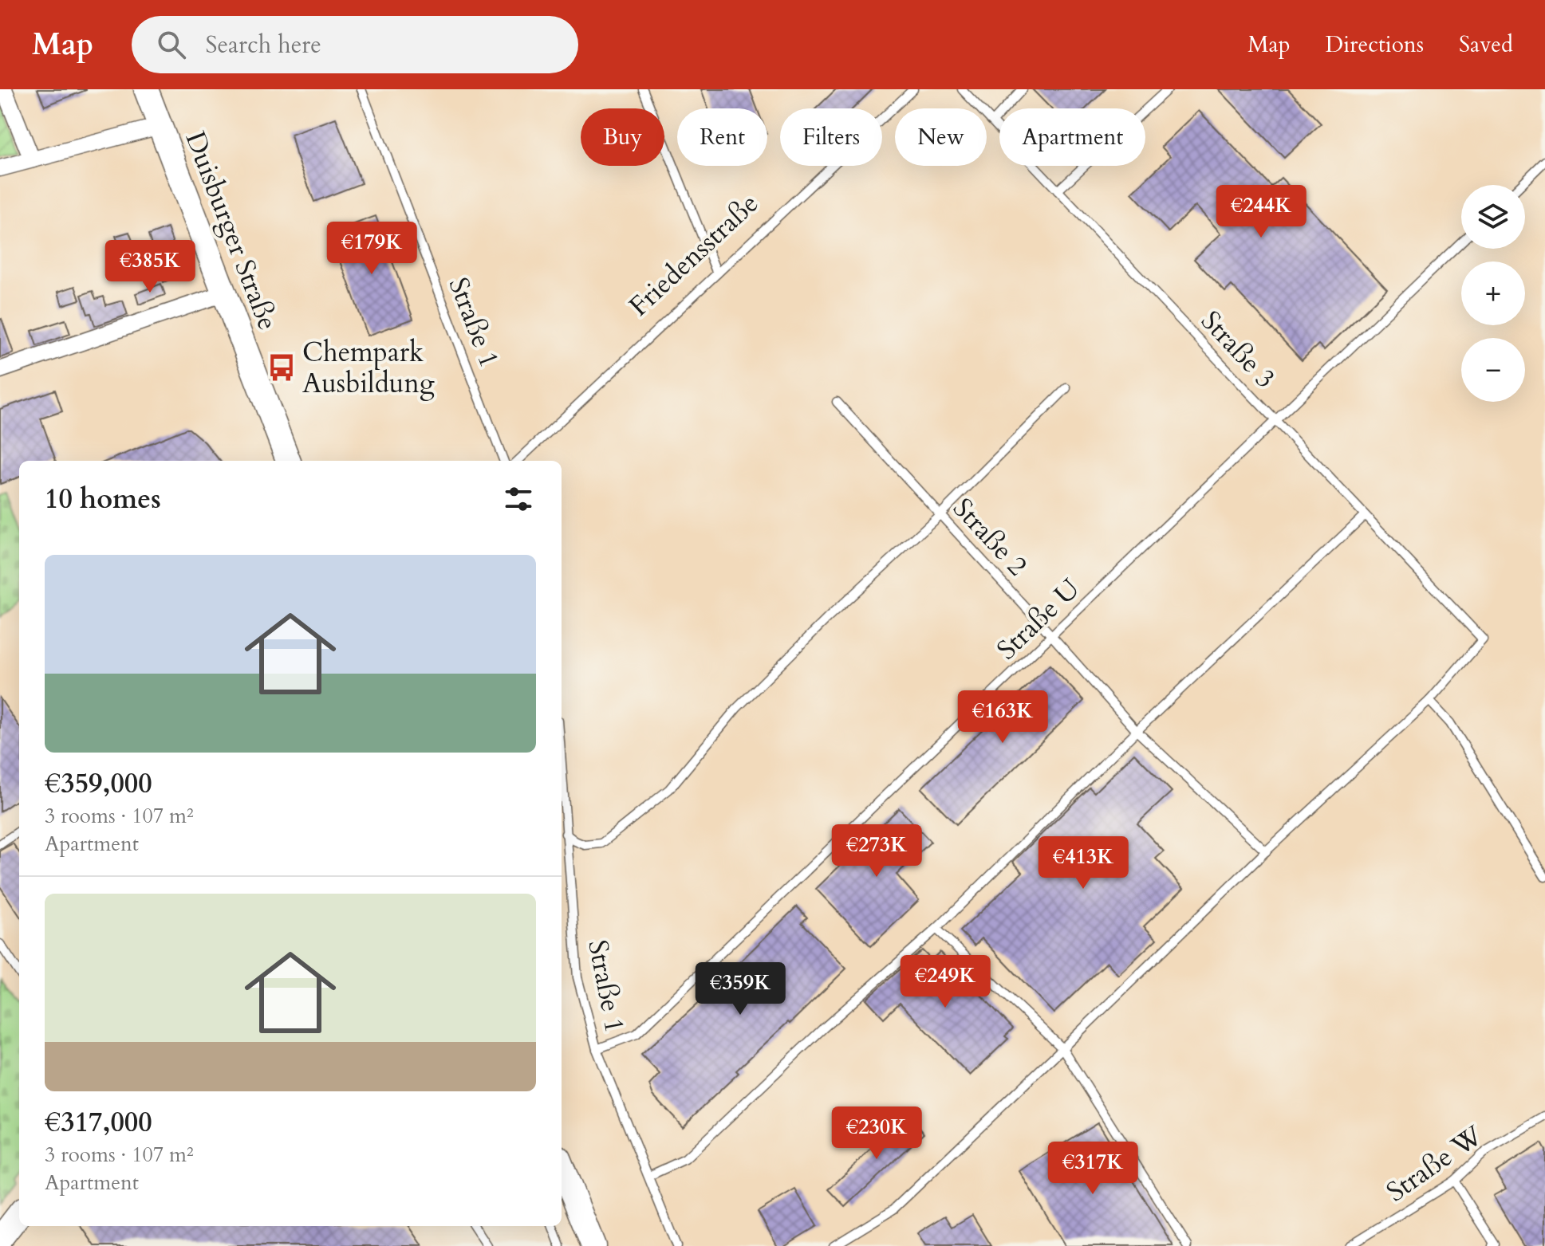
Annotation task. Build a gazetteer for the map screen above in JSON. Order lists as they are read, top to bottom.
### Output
{
  "streets": {
    "main road": ["Duisburger Straße"],
    "lane": [
      "Friedensstraße",
      "Straße 1",
      "Straße 3",
      "Straße 2",
      "Straße U",
      "Straße W"
    ]
  },
  "crossings": [
    ["Straße 1", "Straße U"],
    ["Straße 3", "Straße U"],
    ["Straße 2", "Straße U"]
  ],
  "places": {
    "bus stop": ["Chempark Ausbildung"]
  },
  "page": {
    "header": "Map",
    "search": "Search here",
    "nav": ["Map", "Directions", "Saved"],
    "chip": [
      "Buy",
      "Rent",
      "Filters",
      "New",
      "Apartment"
    ],
    "map_buttons": ["+", "−"],
    "price": [
      "€244K",
      "€179K",
      "€385K",
      "€163K",
      "€273K",
      "€413K",
      "€249K",
      "€359K",
      "€230K",
      "€317K"
    ],
    "heading": "10 homes",
    "list": [
      {
        "name": "€359,000",
        "note": "3 rooms · 107 m² · Apartment"
      },
      {
        "name": "€317,000",
        "note": "3 rooms · 107 m² · Apartment"
      }
    ]
  }
}
